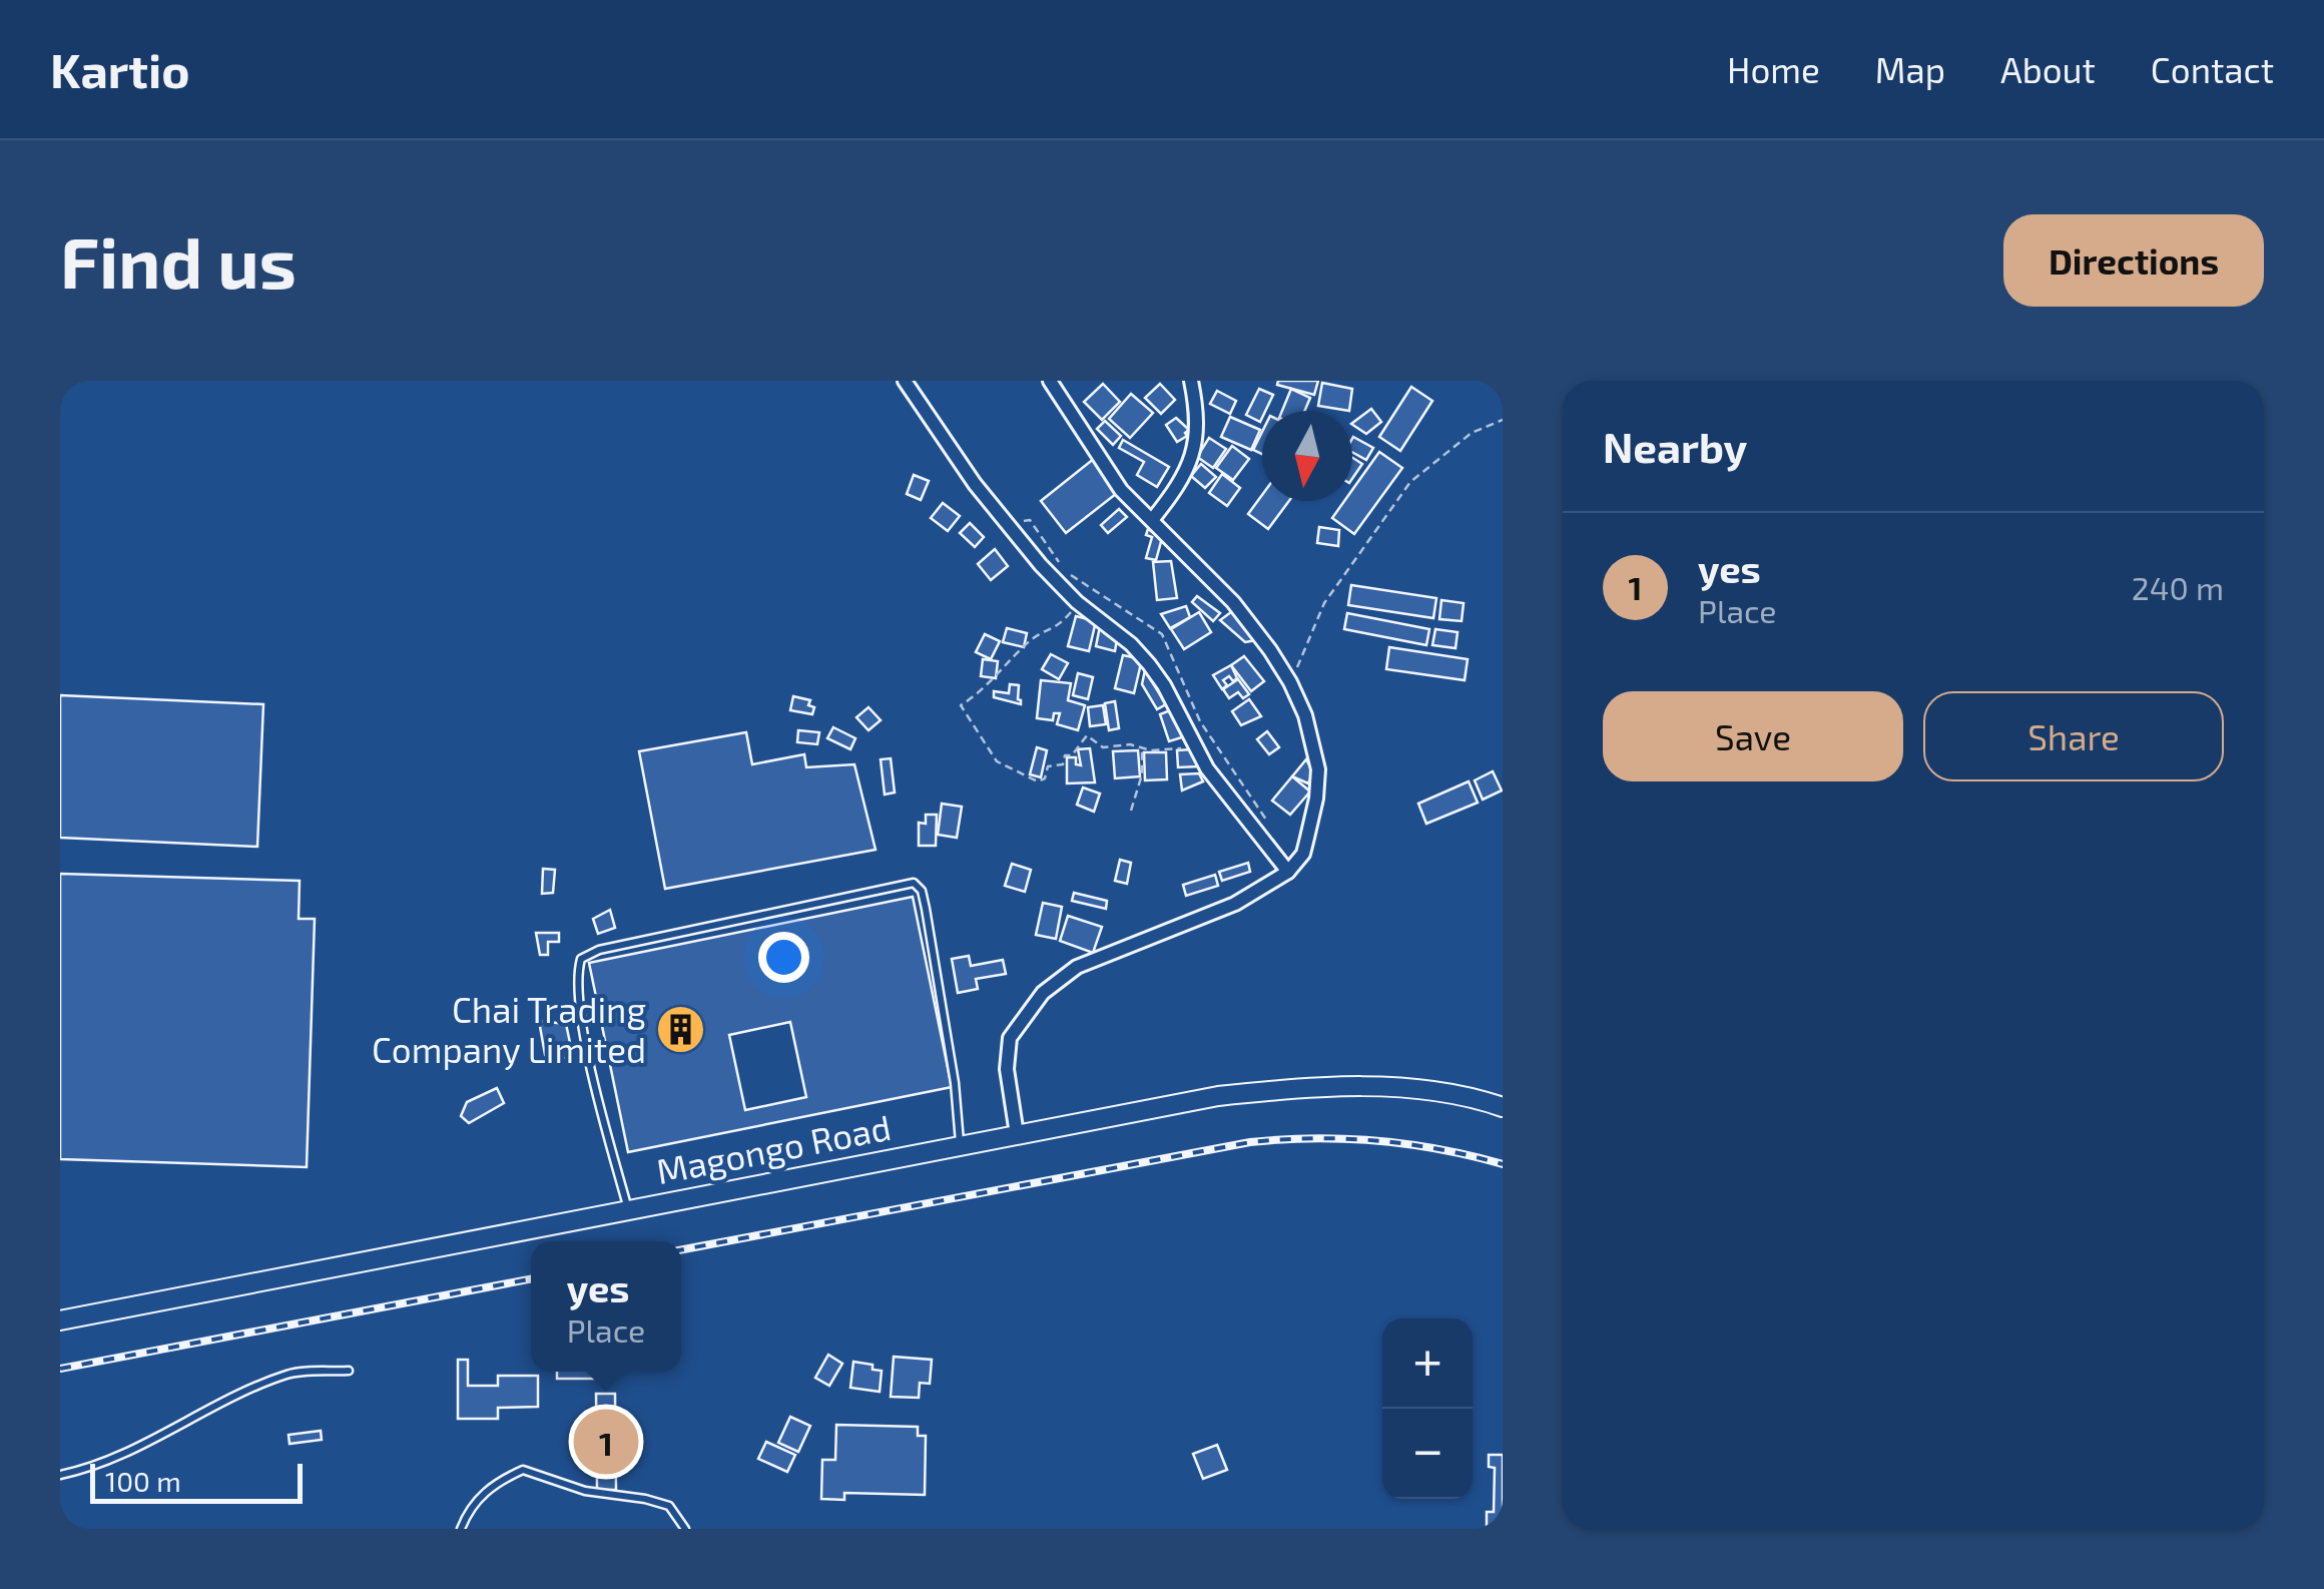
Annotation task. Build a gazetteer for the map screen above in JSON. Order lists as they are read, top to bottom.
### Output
{
  "streets": {
    "street": ["Magongo Road"]
  },
  "places": {
    "building": ["Chai Trading Company Limited"]
  },
  "scale_bar": "100 m",
  "north": "bottom",
  "page": {
    "header": "Kartio",
    "nav": [
      "Home",
      "Map",
      "About",
      "Contact"
    ],
    "buttons": [
      "Directions",
      ["Save", "Share"]
    ],
    "title": "Find us",
    "heading": "Nearby",
    "list": [
      {
        "mark": "1",
        "name": "yes",
        "note": "Place",
        "value": "240 m"
      }
    ],
    "popup": ["yes", "Place"],
    "map_buttons": ["+", "−"],
    "pins": "1",
    "scale": "100 m"
  }
}
